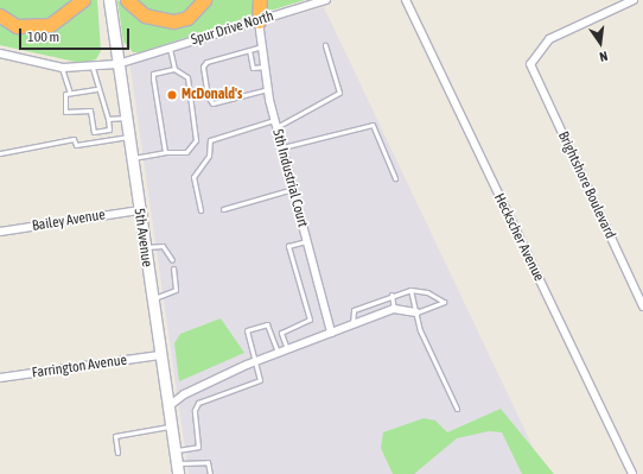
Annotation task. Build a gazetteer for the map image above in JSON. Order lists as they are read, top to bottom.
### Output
{
  "streets": {
    "main road": ["5th Avenue"],
    "street": [
      "Spur Drive North",
      "5th Industrial Court",
      "Brightshore Boulevard",
      "Bailey Avenue",
      "Heckscher Avenue",
      "Farrington Avenue"
    ]
  },
  "crossings": [
    ["Spur Drive North", "5th Industrial Court"],
    ["Spur Drive North", "5th Avenue"],
    ["Bailey Avenue", "5th Avenue"],
    ["5th Avenue", "Farrington Avenue"]
  ],
  "places": ["McDonald's"],
  "scale_bar": "100 m",
  "north": "bottom"
}
